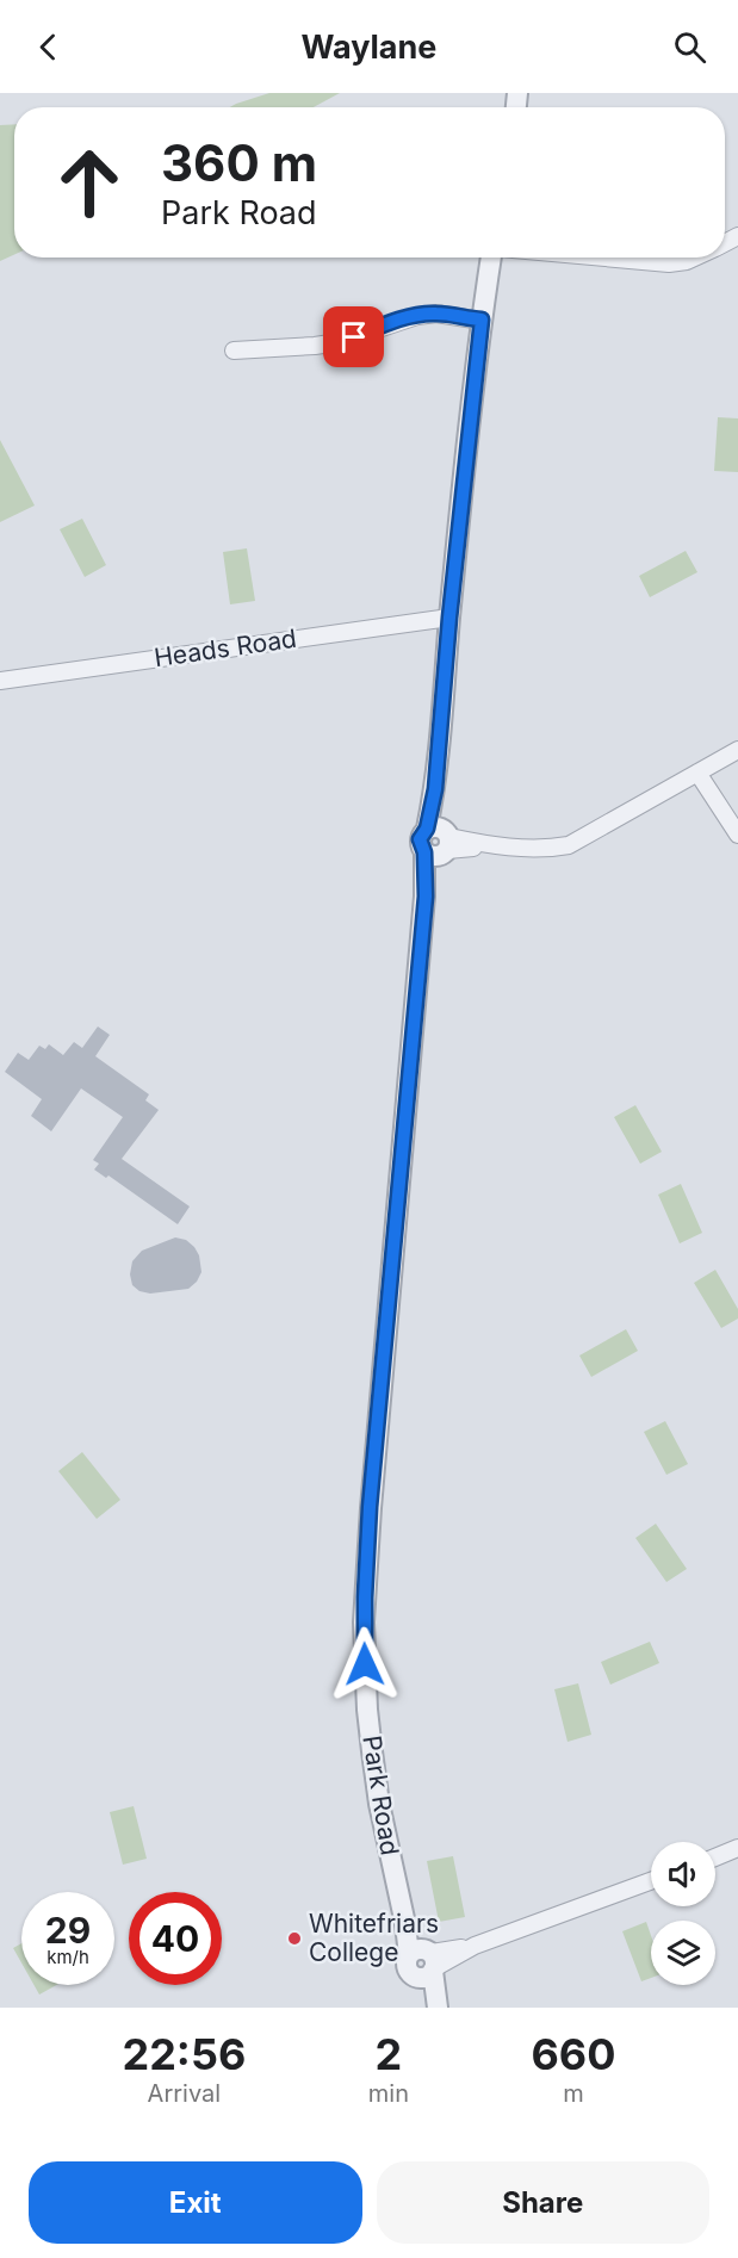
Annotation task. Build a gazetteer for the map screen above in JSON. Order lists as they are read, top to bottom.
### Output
{
  "streets": {
    "street": ["Heads Road", "Park Road"]
  },
  "places": ["Whitefriars College"],
  "page": {
    "header": "Waylane",
    "turn": ["360 m", "Park Road"],
    "speed": "29 km/h",
    "limit": "40",
    "eta": [
      "22:56",
      "Arrival",
      "2",
      "min",
      "660",
      "m"
    ],
    "buttons": ["Exit", "Share"]
  }
}
